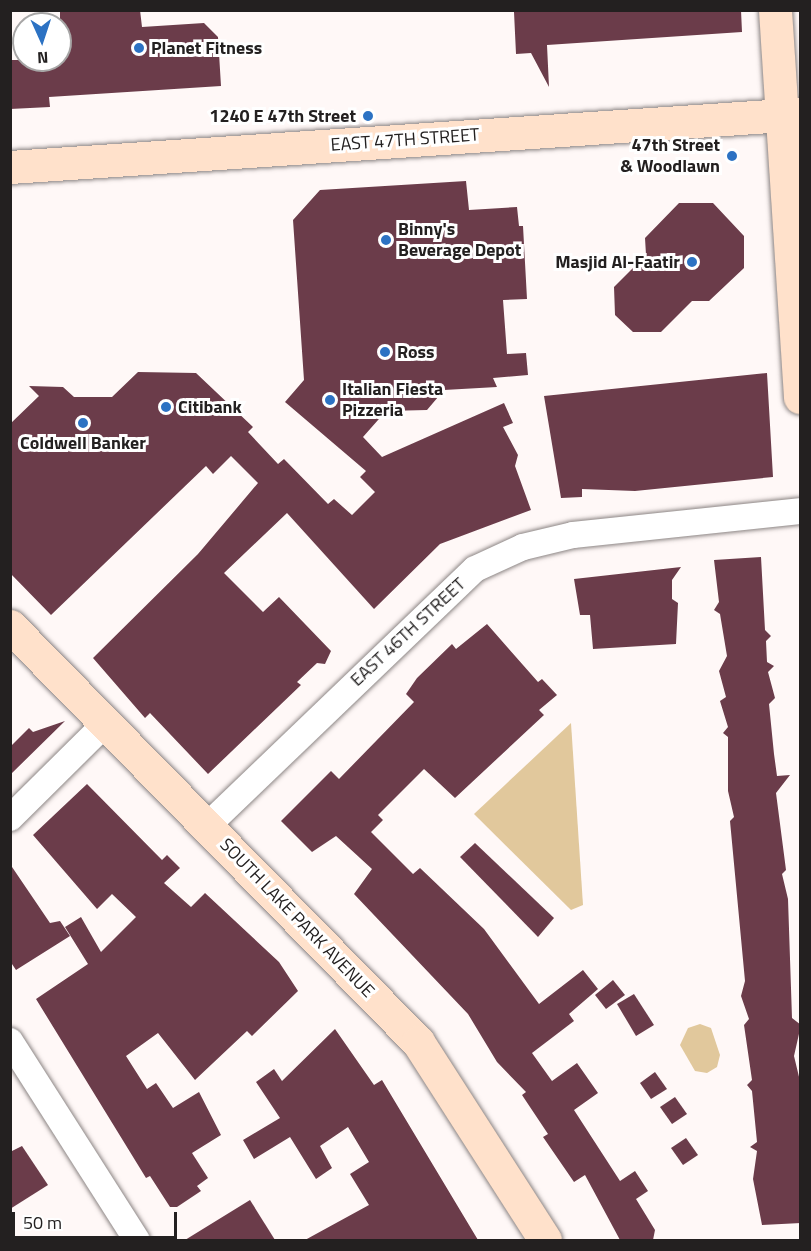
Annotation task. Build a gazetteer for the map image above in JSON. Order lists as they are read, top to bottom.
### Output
{
  "streets": {
    "street": ["EAST 47TH STREET", "EAST 46TH STREET", "SOUTH LAKE PARK AVENUE"]
  },
  "crossings": [
    ["EAST 46TH STREET", "SOUTH LAKE PARK AVENUE"]
  ],
  "places": [
    "Planet Fitness",
    "1240 E 47th Street",
    "47th Street & Woodlawn",
    "Binny's Beverage Depot",
    "Masjid Al-Faatir",
    "Ross",
    "Italian Fiesta Pizzeria",
    "Citibank",
    "Coldwell Banker"
  ],
  "scale_bar": "50 m",
  "north": "bottom"
}
